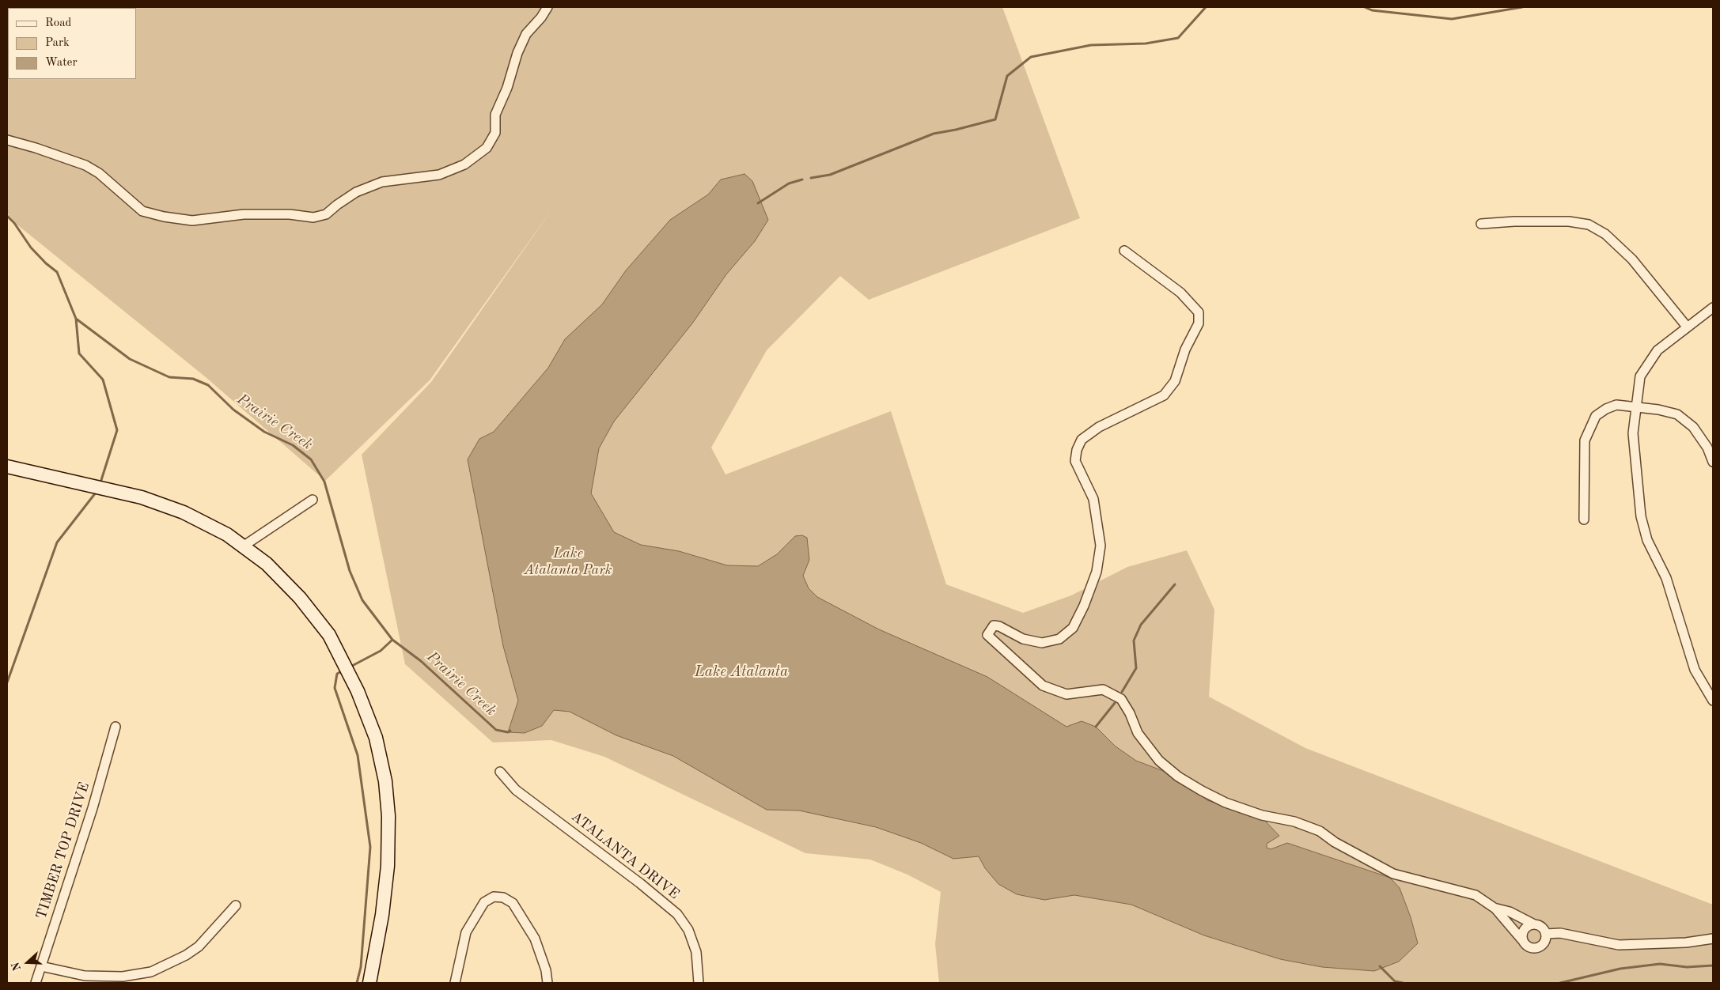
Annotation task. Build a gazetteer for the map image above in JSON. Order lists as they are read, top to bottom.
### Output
{
  "streets": {
    "street": ["TIMBER TOP DRIVE", "ATALANTA DRIVE"]
  },
  "water": ["Prairie Creek", "Lake Atalanta"],
  "parks": ["Lake Atalanta Park"],
  "legend": ["Road", "Park", "Water"],
  "north": "left"
}
